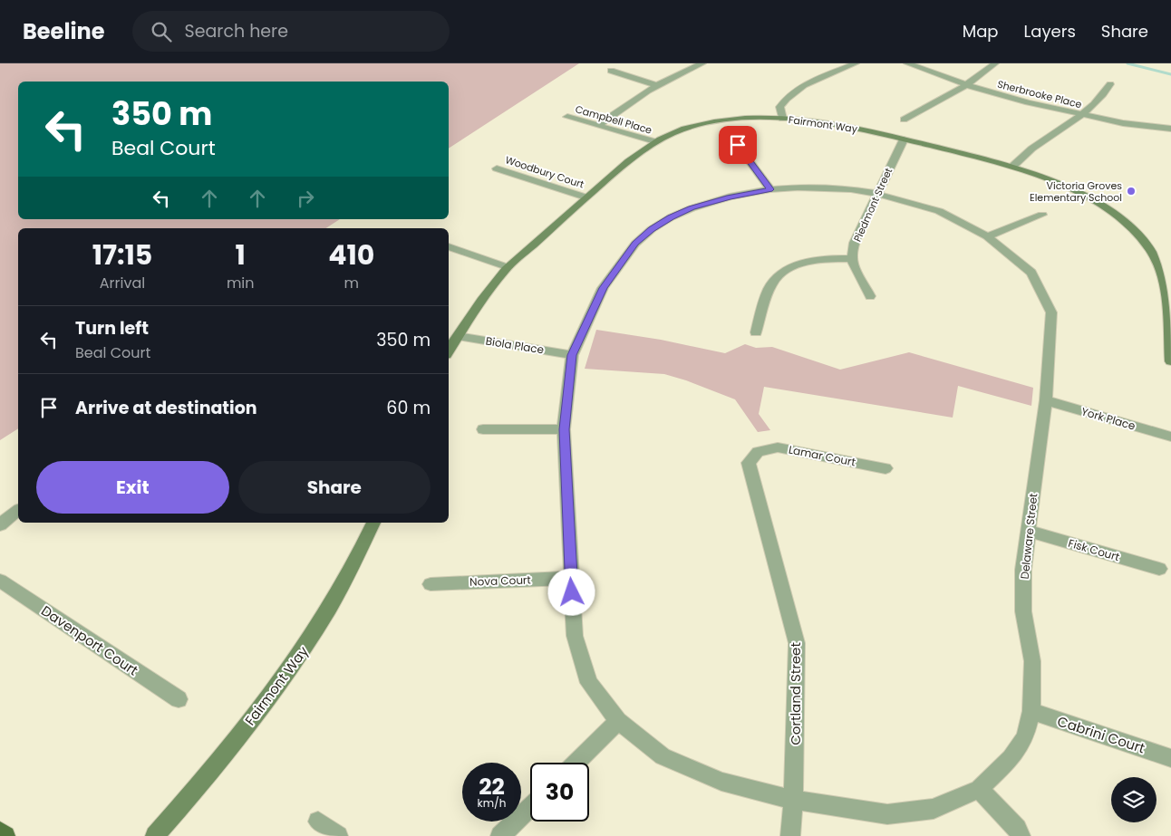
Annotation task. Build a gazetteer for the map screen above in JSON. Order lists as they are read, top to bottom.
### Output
{
  "streets": {
    "street": [
      "Sherbrooke Place",
      "Campbell Place",
      "Fairmont Way",
      "Woodbury Court",
      "Piedmont Street",
      "Biola Place",
      "York Place",
      "Lamar Court",
      "Delaware Street",
      "Fisk Court",
      "Nova Court",
      "Davenport Court",
      "Cortland Street",
      "Cabrini Court"
    ]
  },
  "crossings": [
    ["Campbell Place", "Fairmont Way"],
    ["Fairmont Way", "Woodbury Court"],
    ["Fairmont Way", "Piedmont Street"],
    ["Fairmont Way", "Biola Place"],
    ["Piedmont Street", "Delaware Street"],
    ["Biola Place", "Delaware Street"],
    ["York Place", "Delaware Street"],
    ["Lamar Court", "Cortland Street"],
    ["Delaware Street", "Fisk Court"],
    ["Delaware Street", "Nova Court"],
    ["Delaware Street", "Cortland Street"],
    ["Delaware Street", "Cabrini Court"]
  ],
  "places": ["Victoria Groves Elementary School"],
  "page": {
    "header": "Beeline",
    "search": "Search here",
    "nav": ["Map", "Layers", "Share"],
    "turn": ["350 m", "Beal Court"],
    "eta": [
      "17:15",
      "Arrival",
      "1",
      "min",
      "410",
      "m"
    ],
    "list": [
      {
        "name": "Turn left",
        "note": "Beal Court",
        "value": "350 m"
      },
      {
        "name": "Arrive at destination",
        "value": "60 m"
      }
    ],
    "buttons": ["Exit", "Share"],
    "speed": "22 km/h",
    "limit": "30"
  }
}
